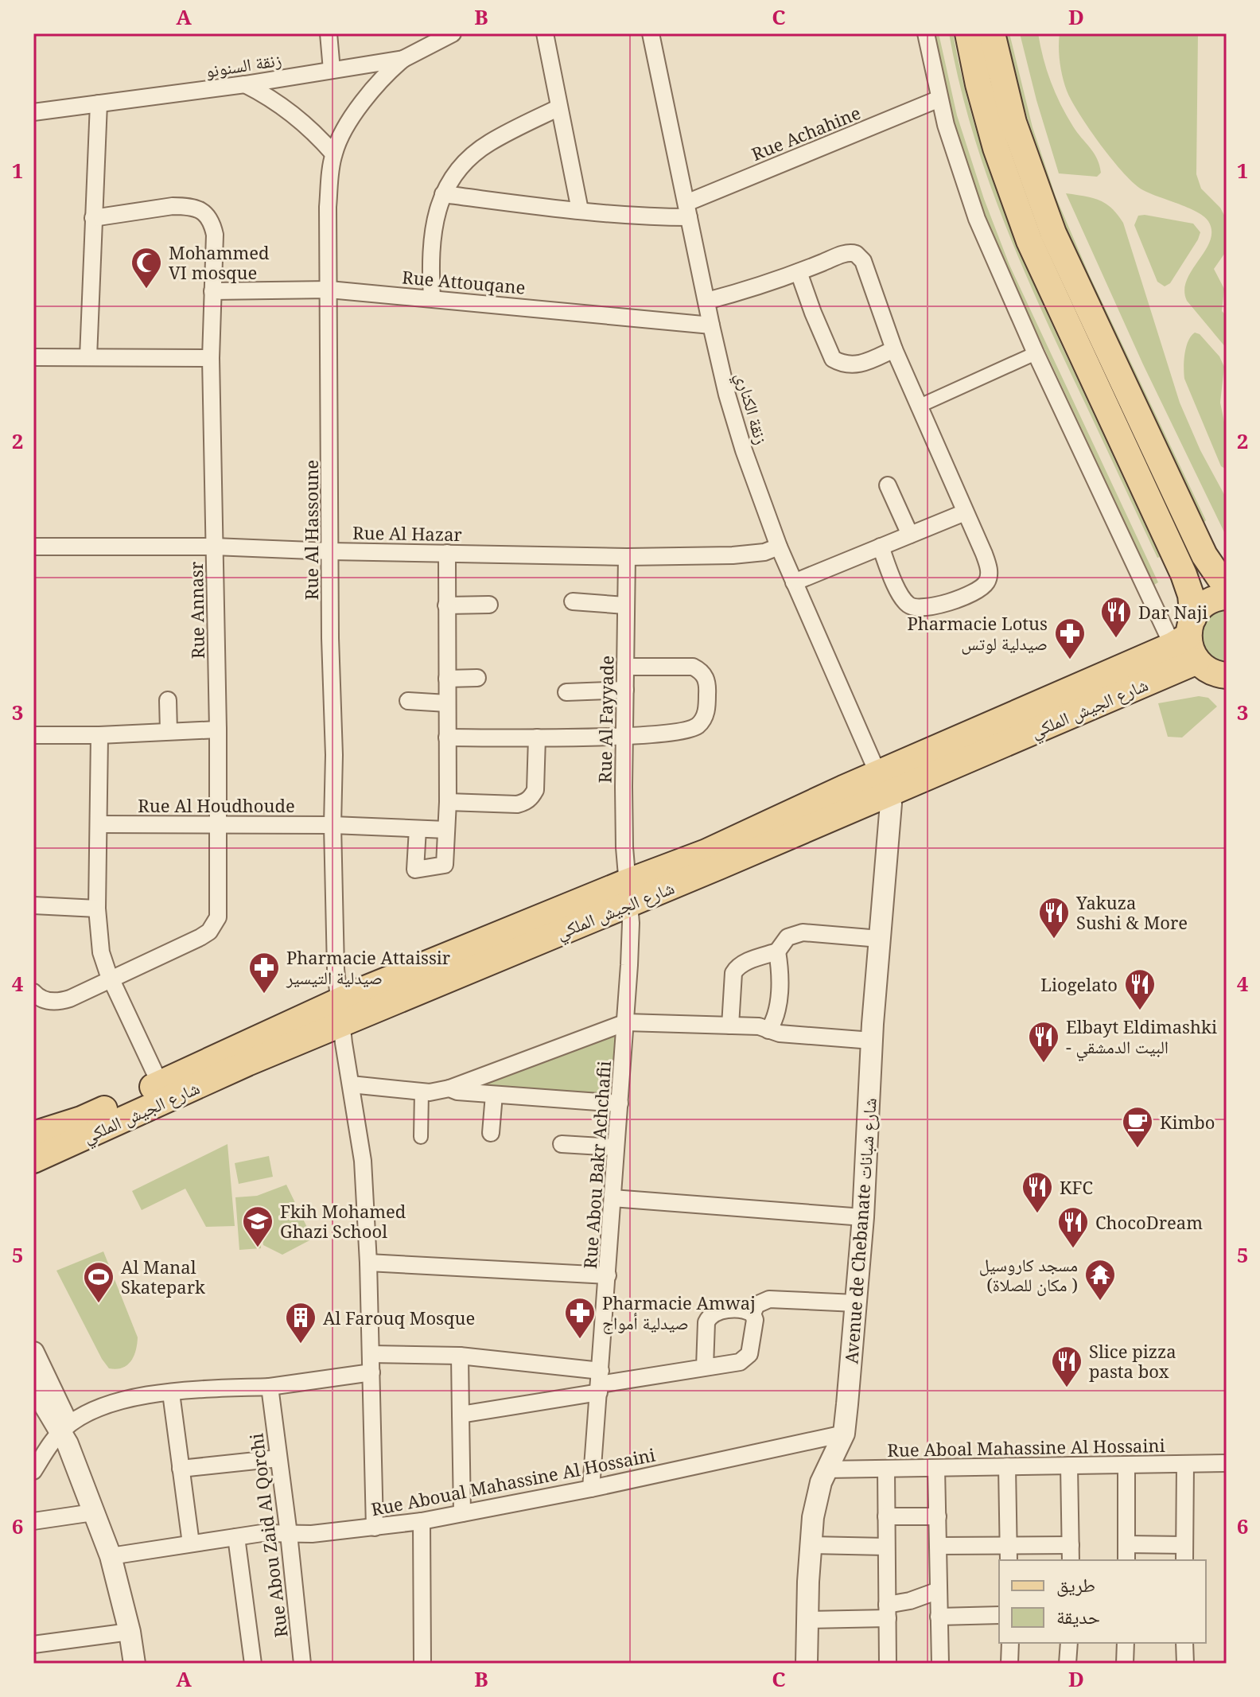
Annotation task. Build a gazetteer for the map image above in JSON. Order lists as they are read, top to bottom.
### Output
{
  "streets": {
    "main road": ["شارع الجيش الملكي"],
    "street": [
      "زنقة السنونو",
      "Rue Achahine",
      "Rue Attouqane",
      "زنقة الكناري",
      "Rue Al Hassoune",
      "Rue Al Hazar",
      "Rue Annasr",
      "Rue Al Fayyade",
      "Rue Al Houdhoude",
      "Rue Abou Bakr Achchafii",
      "Avenue de Chebanate شارع شبانات",
      "Rue Aboal Mahassine Al Hossaini",
      "Rue Aboual Mahassine Al Hossaini",
      "Rue Abou Zaid Al Qorchi"
    ]
  },
  "crossings": [
    ["زنقة السنونو", "Rue Al Hassoune"],
    ["Rue Achahine", "زنقة الكناري"],
    ["Rue Attouqane", "زنقة الكناري"],
    ["Rue Attouqane", "Rue Al Hassoune"],
    ["Rue Attouqane", "Rue Annasr"],
    ["زنقة الكناري", "Rue Al Hazar"],
    ["زنقة الكناري", "شارع الجيش الملكي"],
    ["زنقة الكناري", "Avenue de Chebanate شارع شبانات"],
    ["Rue Al Hassoune", "Rue Al Hazar"],
    ["Rue Al Hassoune", "شارع الجيش الملكي"],
    ["Rue Al Hassoune", "Rue Al Houdhoude"],
    ["Rue Al Hassoune", "Rue Aboual Mahassine Al Hossaini"],
    ["Rue Al Hazar", "Rue Annasr"],
    ["Rue Al Hazar", "Rue Al Fayyade"],
    ["Rue Annasr", "Rue Al Houdhoude"],
    ["شارع الجيش الملكي", "Rue Al Fayyade"],
    ["شارع الجيش الملكي", "Rue Abou Bakr Achchafii"],
    ["شارع الجيش الملكي", "Avenue de Chebanate شارع شبانات"],
    ["Rue Al Fayyade", "Rue Abou Bakr Achchafii"],
    ["Rue Abou Bakr Achchafii", "Rue Aboual Mahassine Al Hossaini"],
    ["Avenue de Chebanate شارع شبانات", "Rue Aboal Mahassine Al Hossaini"],
    ["Avenue de Chebanate شارع شبانات", "Rue Aboual Mahassine Al Hossaini"],
    ["Rue Aboual Mahassine Al Hossaini", "Rue Abou Zaid Al Qorchi"]
  ],
  "places": {
    "mosque": ["Mohammed VI mosque"],
    "restaurant": [
      "Dar Naji",
      "Yakuza Sushi & More",
      "Liogelato",
      "Elbayt Eldimashki - البيت الدمشقي",
      "KFC",
      "ChocoDream",
      "Slice pizza pasta box"
    ],
    "pharmacy": ["Pharmacie Lotus صيدلية لوتس", "Pharmacie Attaissir صيدلية التيسير", "Pharmacie Amwaj صيدلية أمواج"],
    "cafe": ["Kimbo"],
    "school or university": ["Fkih Mohamed Ghazi School"],
    "temple": ["مسجد كاروسيل (مكان للصلاة )"],
    "sports": ["Al Manal Skatepark"],
    "building": ["Al Farouq Mosque"]
  },
  "legend": ["طريق", "حديقة"],
  "grid": {
    "columns": [
      "A",
      "B",
      "C",
      "D"
    ],
    "rows": [
      "1",
      "2",
      "3",
      "4",
      "5",
      "6"
    ]
  }
}
